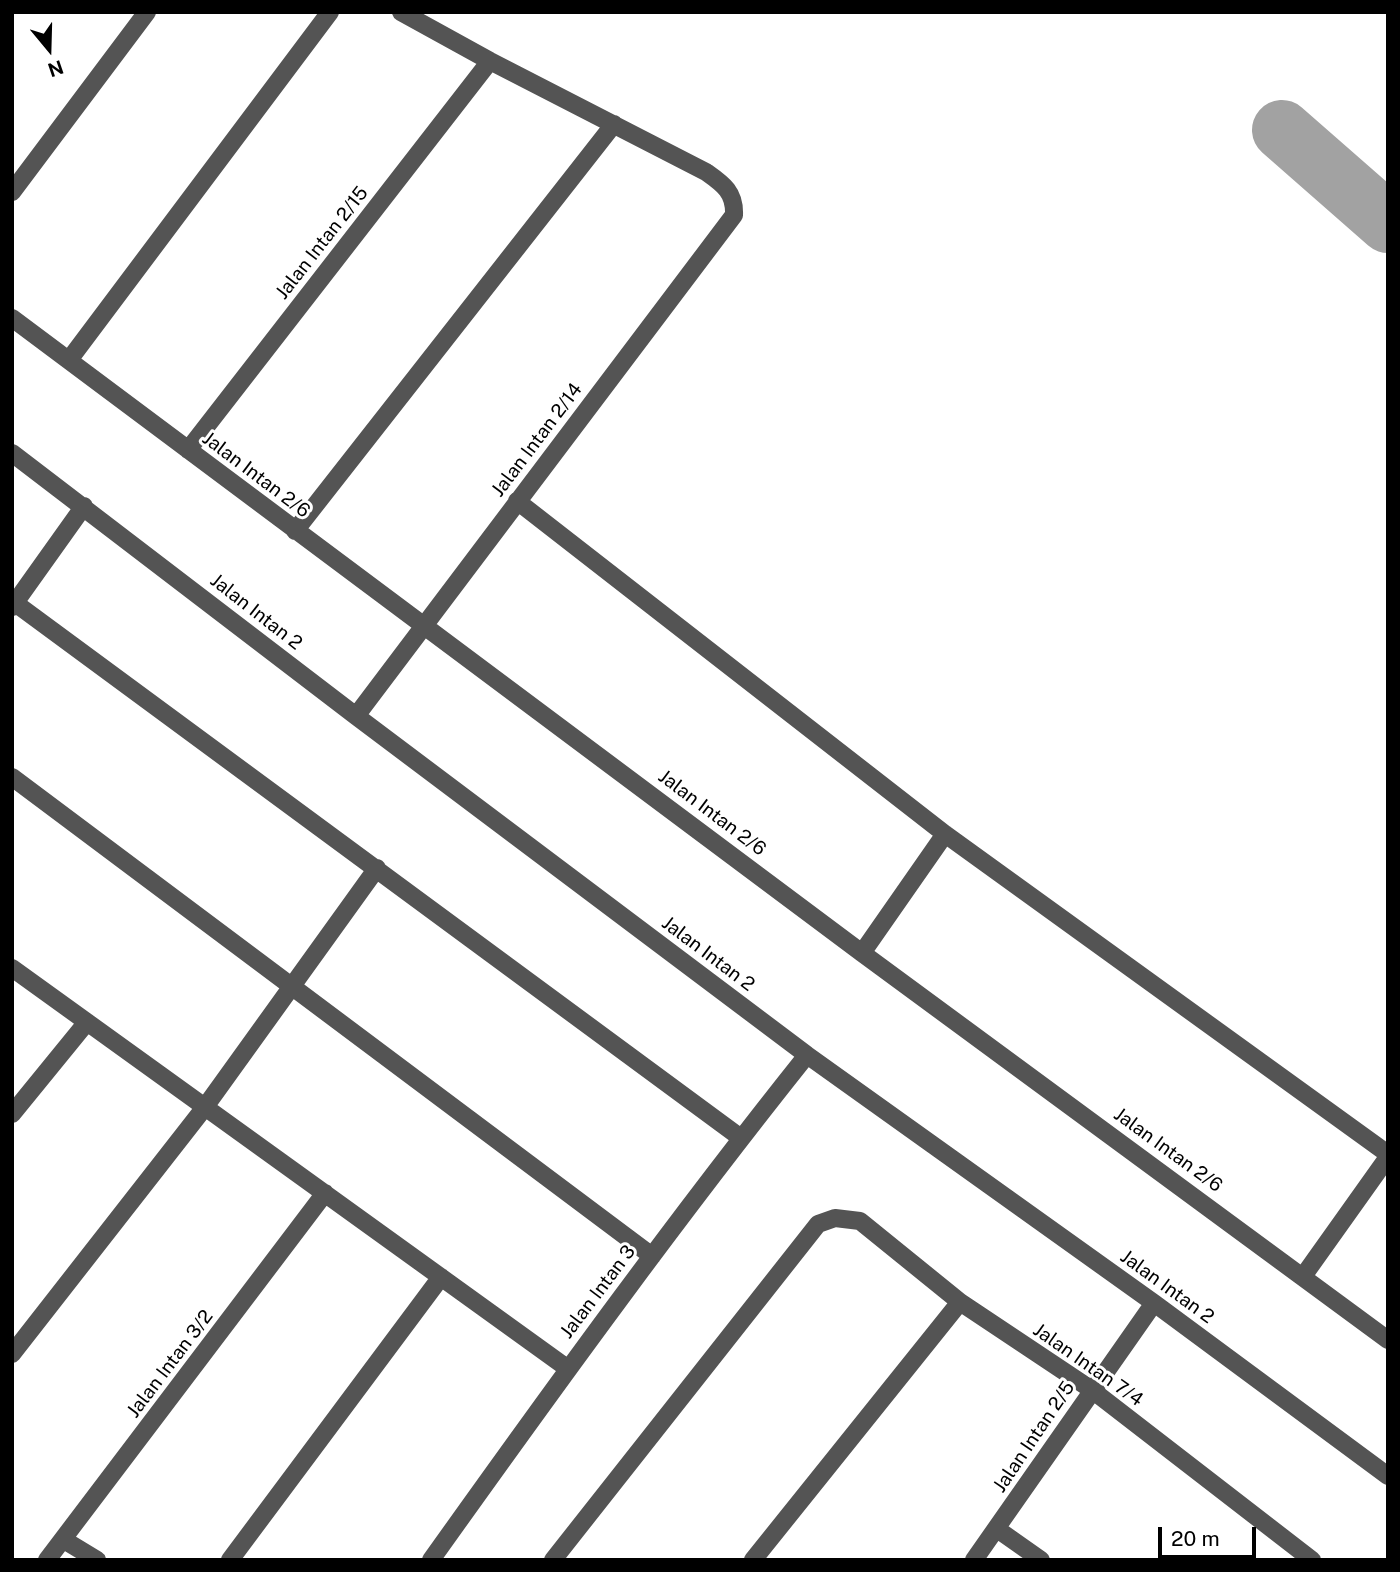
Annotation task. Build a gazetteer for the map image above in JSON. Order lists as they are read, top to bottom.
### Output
{
  "streets": {
    "street": [
      "Jalan Intan 2/15",
      "Jalan Intan 2/14",
      "Jalan Intan 2/6",
      "Jalan Intan 2",
      "Jalan Intan 3",
      "Jalan Intan 3/2",
      "Jalan Intan 7/4",
      "Jalan Intan 2/5"
    ]
  },
  "crossings": [
    ["Jalan Intan 2/15", "Jalan Intan 2/6"],
    ["Jalan Intan 2/14", "Jalan Intan 2/6"],
    ["Jalan Intan 2/14", "Jalan Intan 2"],
    ["Jalan Intan 2", "Jalan Intan 3"],
    ["Jalan Intan 2", "Jalan Intan 2/5"],
    ["Jalan Intan 7/4", "Jalan Intan 2/5"]
  ],
  "scale_bar": "20 m",
  "north": "bottom"
}
